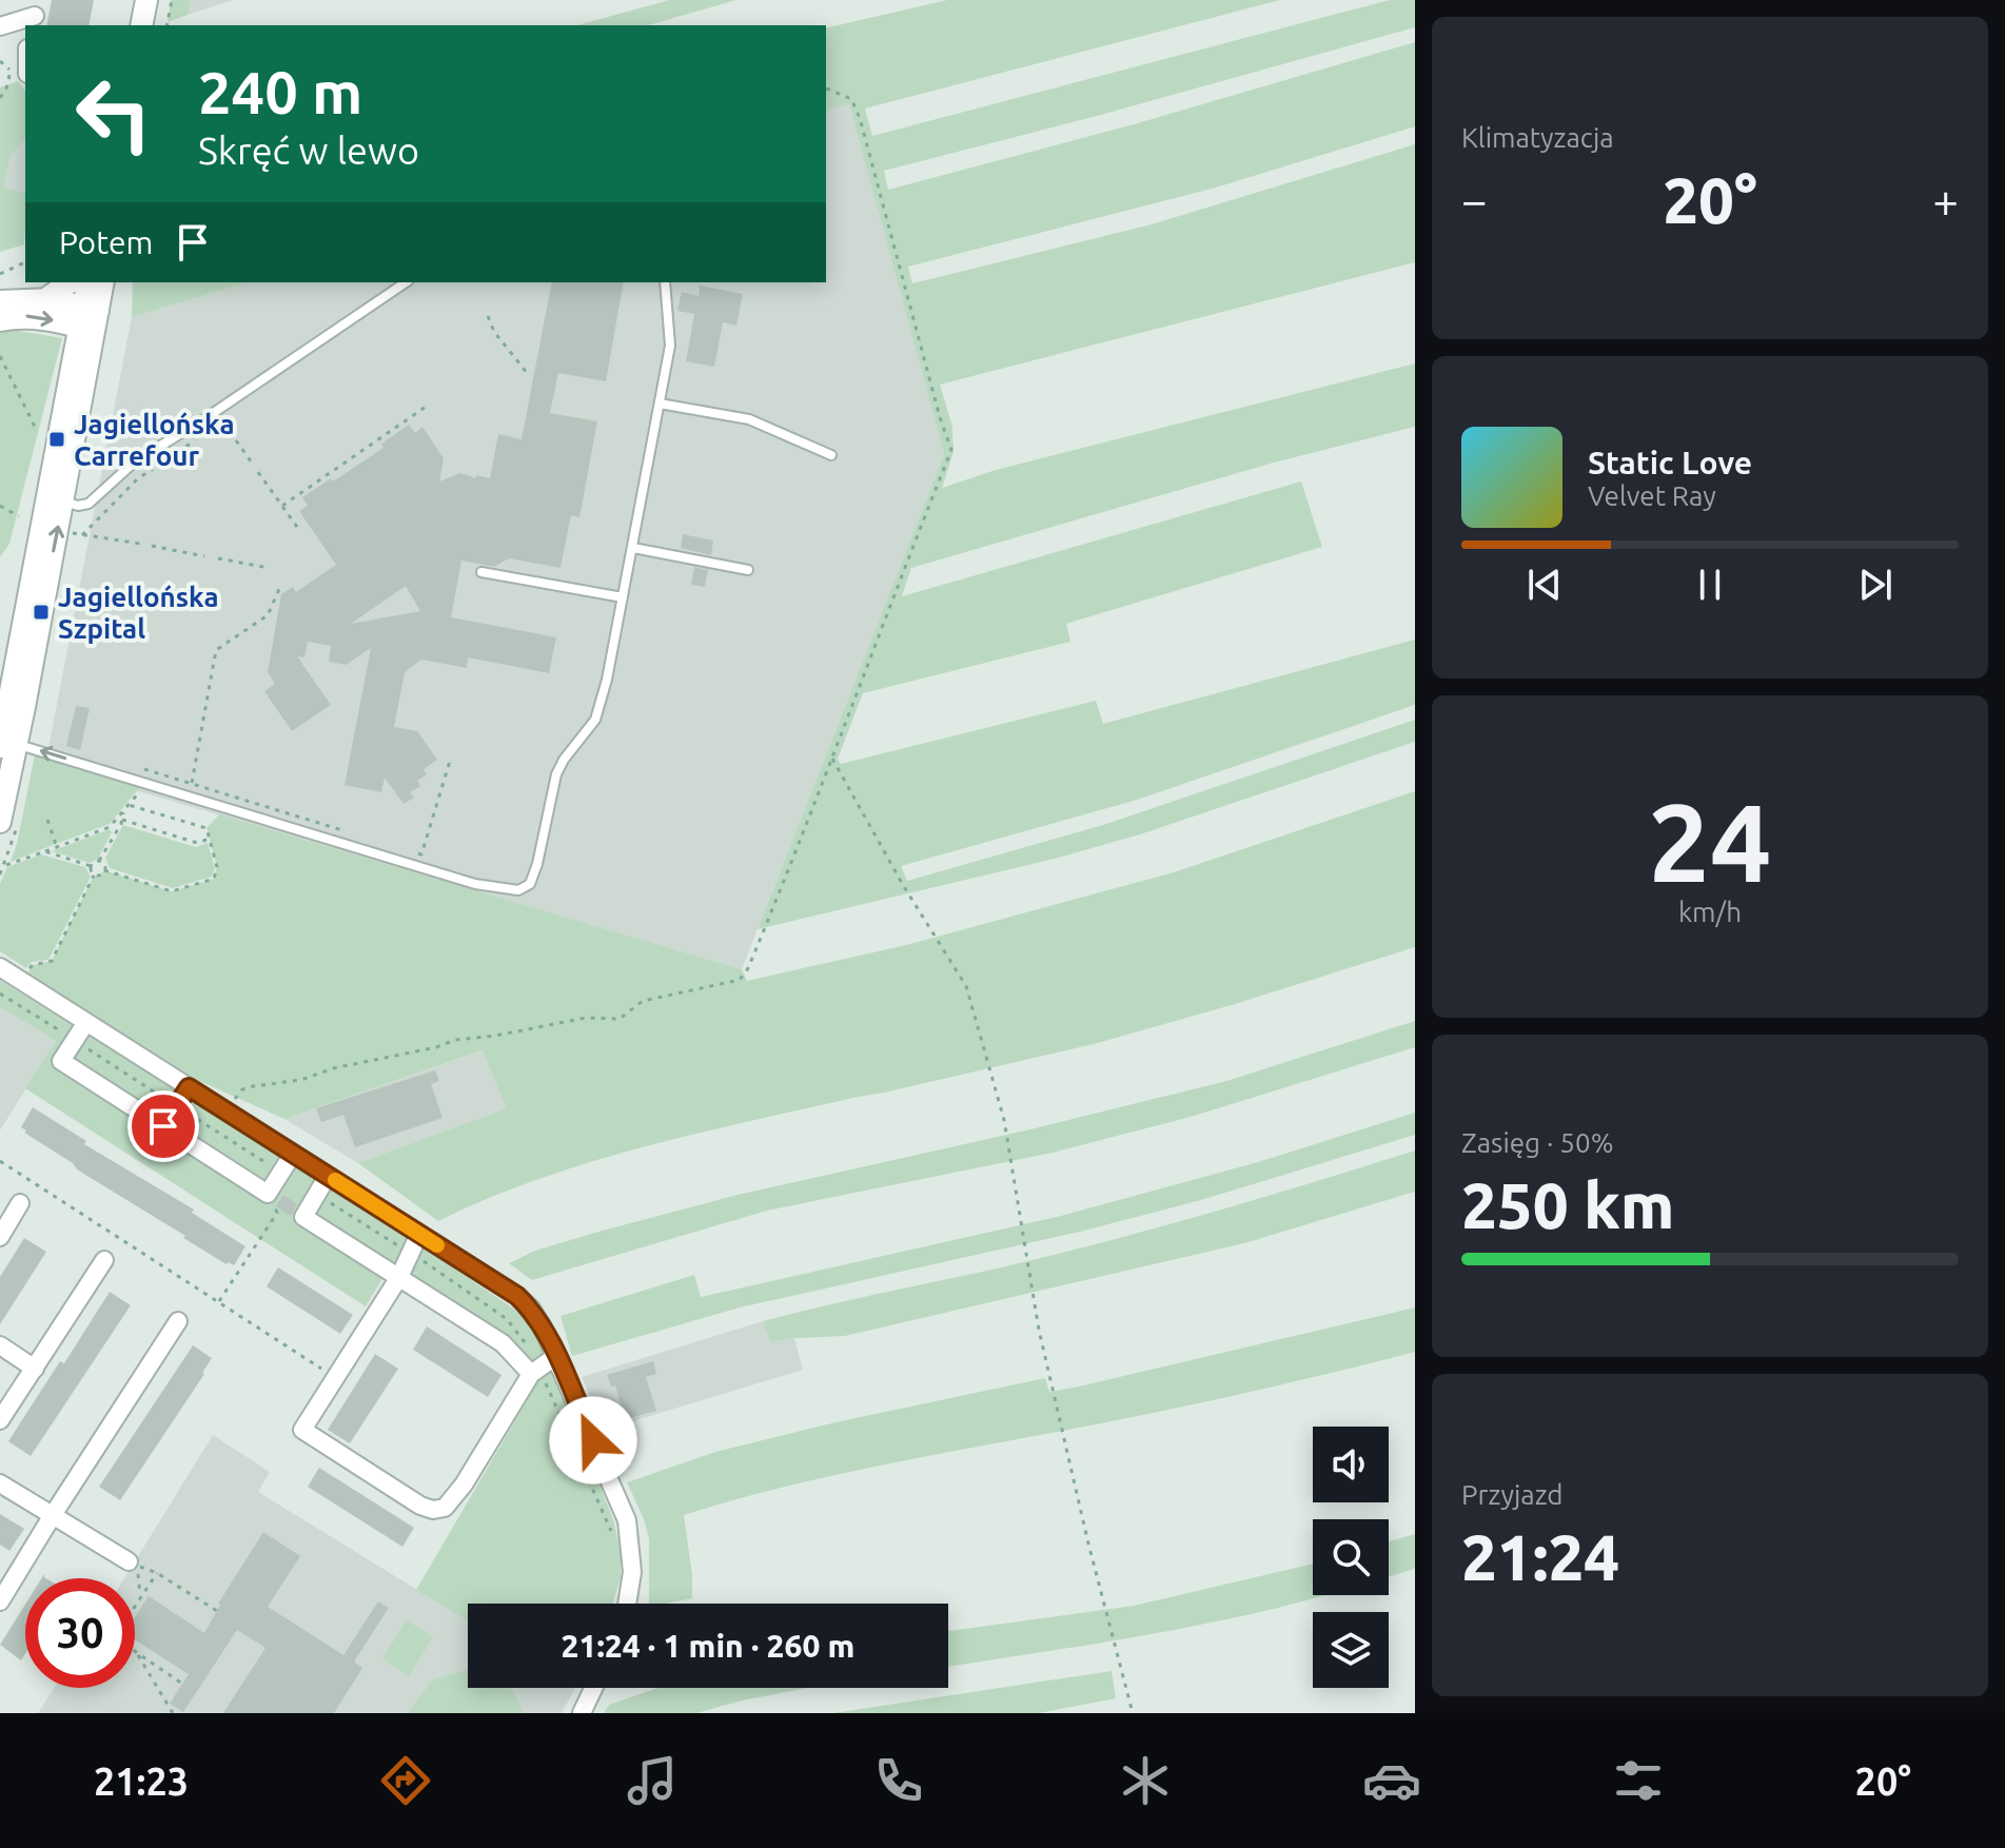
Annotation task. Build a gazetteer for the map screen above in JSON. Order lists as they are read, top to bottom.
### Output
{
  "places": {
    "transit": ["Jagiellońska Carrefour", "Jagiellońska Szpital"]
  },
  "page": {
    "tile": [
      "Klimatyzacja",
      ["24", "km/h"],
      ["Zasięg · 50%", "250 km"],
      ["Przyjazd", "21:24"]
    ],
    "turn": ["240 m", "Skręć w lewo"],
    "heat": ["−", "20°", "+"],
    "then": "Potem",
    "song": ["Static Love", "Velvet Ray"],
    "limit": "30",
    "trip": "21:24 · 1 min · 260 m",
    "tabs": ["21:23", "20°"]
  }
}
